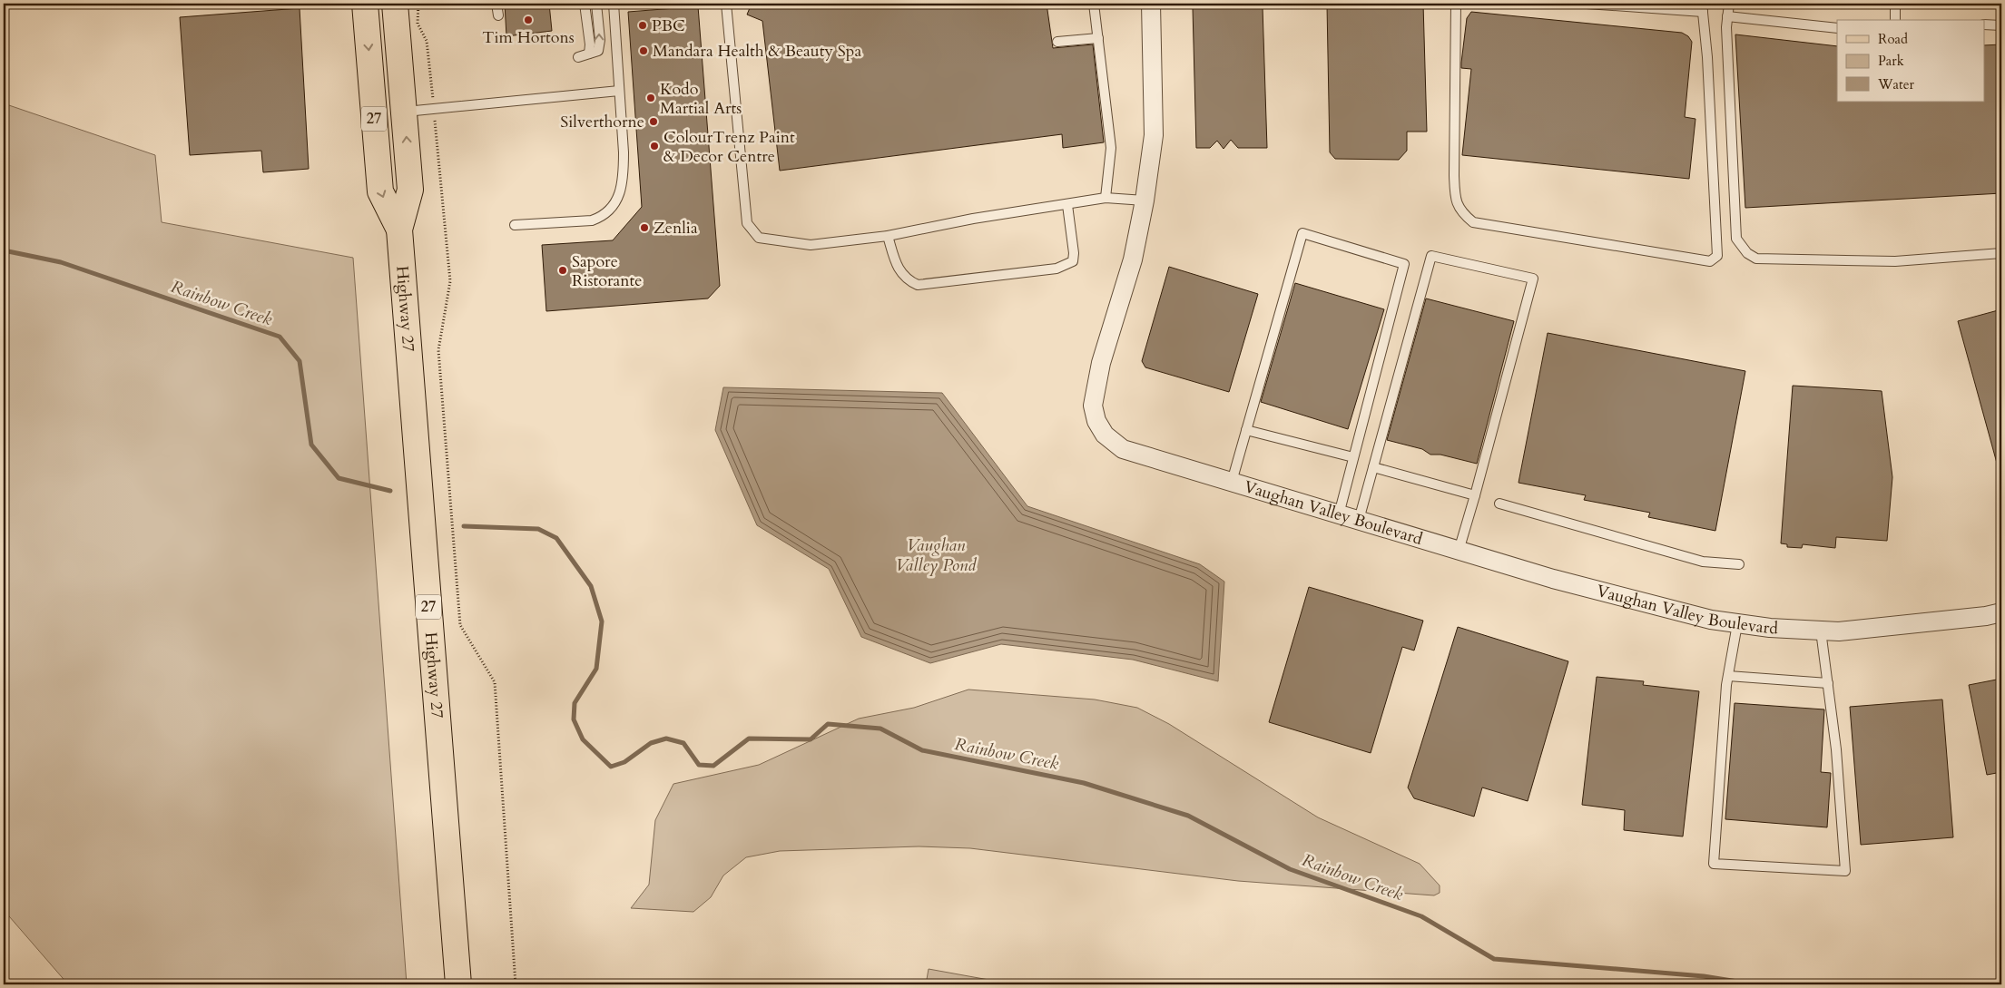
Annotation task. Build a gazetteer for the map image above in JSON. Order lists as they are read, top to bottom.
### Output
{
  "streets": {
    "main road": ["27", "Highway 27"],
    "street": ["Vaughan Valley Boulevard"]
  },
  "water": ["Rainbow Creek", "Vaughan Valley Pond"],
  "places": [
    "Tim Hortons",
    "PBC",
    "Mandara Health & Beauty Spa",
    "Kodo Martial Arts",
    "Silverthorne",
    "ColourTrenz Paint & Decor Centre",
    "Zenlia",
    "Sapore Ristorante"
  ],
  "legend": ["Road", "Park", "Water"]
}
